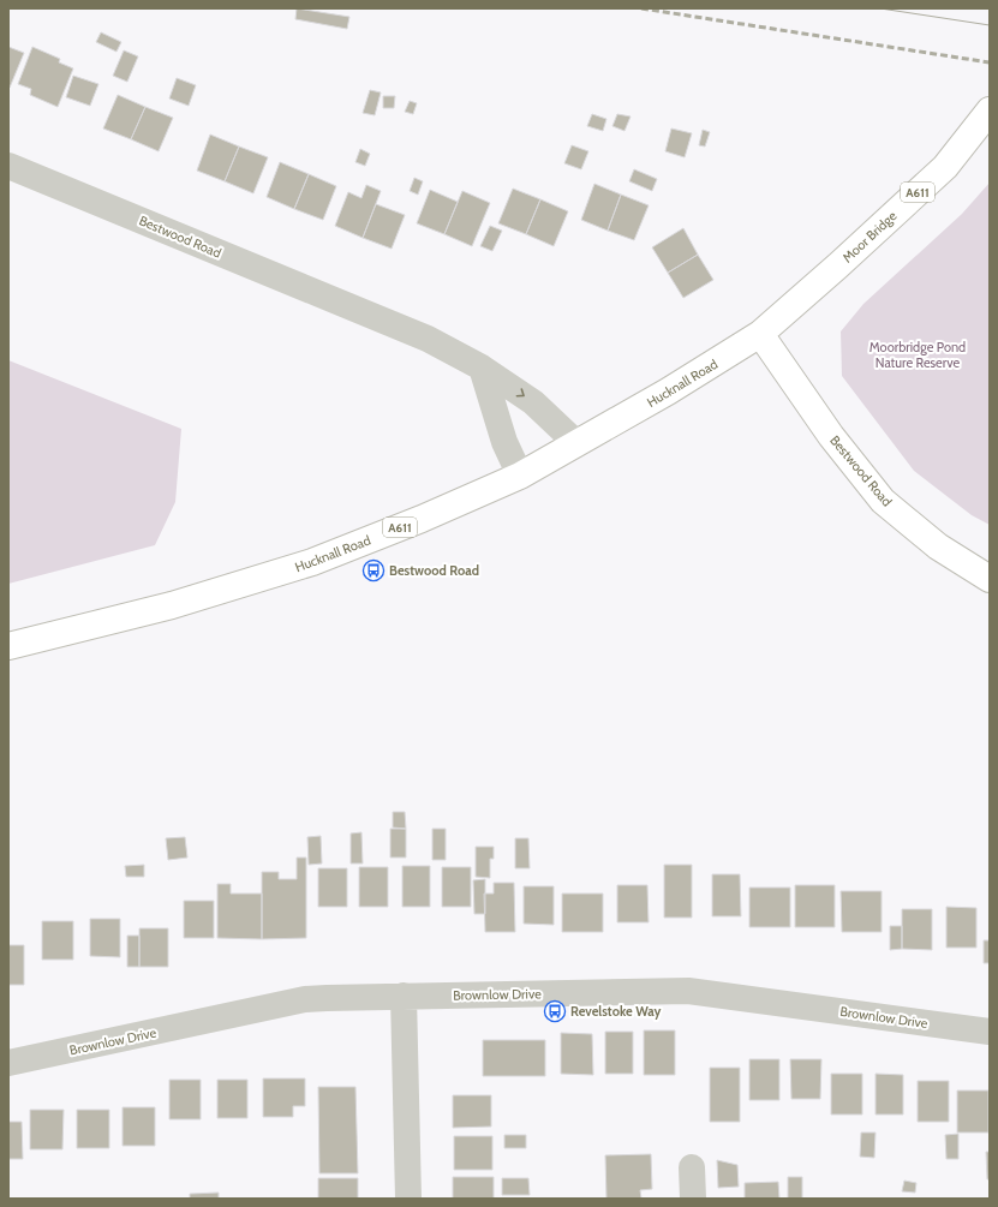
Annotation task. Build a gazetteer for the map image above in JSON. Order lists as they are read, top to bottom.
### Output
{
  "streets": {
    "main road": [
      "A611",
      "Bestwood Road",
      "Moor Bridge",
      "Hucknall Road"
    ],
    "street": ["Brownlow Drive"]
  },
  "crossings": [
    ["Bestwood Road", "Moor Bridge"],
    ["Bestwood Road", "Hucknall Road"],
    ["Moor Bridge", "Hucknall Road"]
  ],
  "parks": ["Moorbridge Pond Nature Reserve"],
  "places": {
    "bus stop": ["Bestwood Road", "Revelstoke Way"]
  }
}
